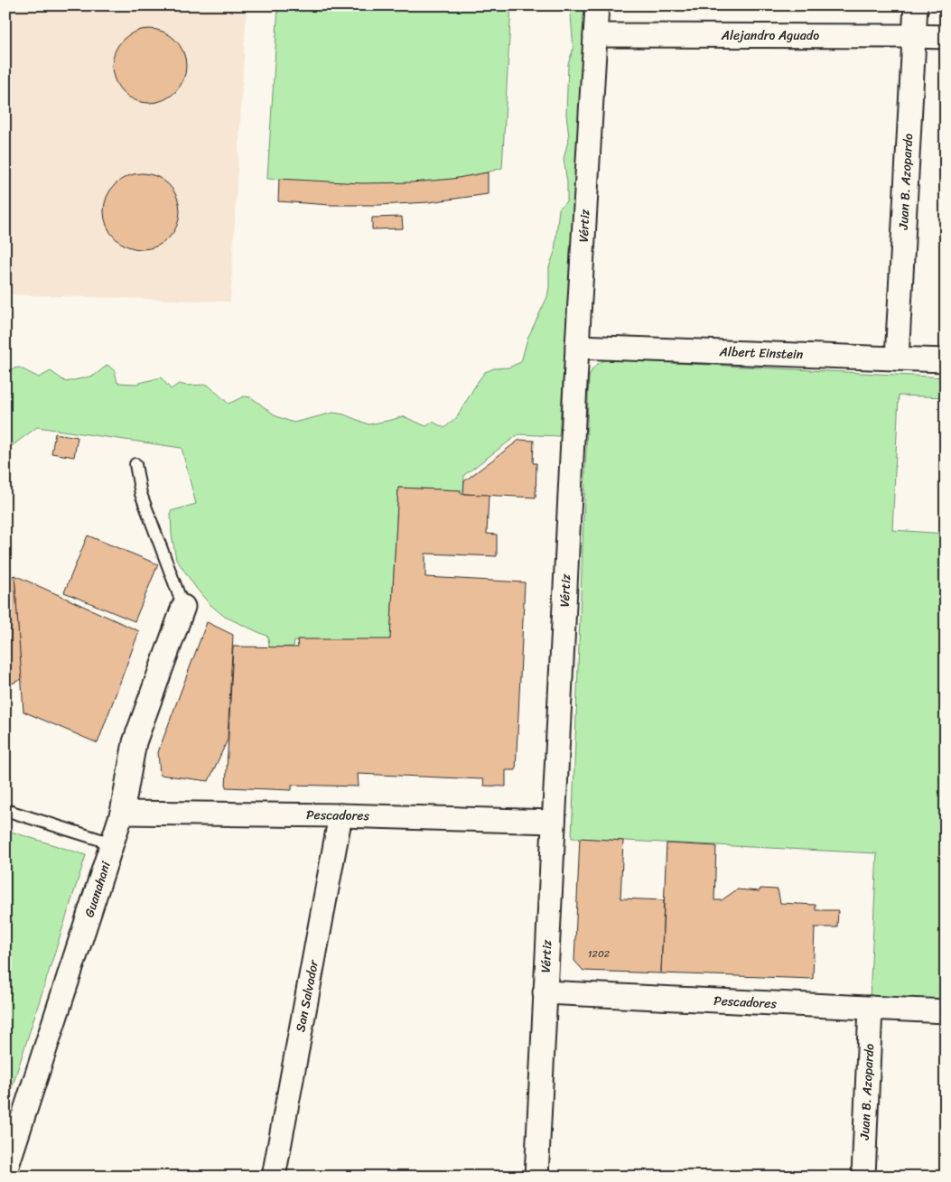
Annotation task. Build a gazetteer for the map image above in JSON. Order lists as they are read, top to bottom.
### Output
{
  "streets": {
    "street": [
      "Alejandro Aguado",
      "Juan B. Azopardo",
      "Vértiz",
      "Albert Einstein",
      "Pescadores",
      "Guanahani",
      "San Salvador"
    ]
  },
  "crossings": [
    ["Alejandro Aguado", "Juan B. Azopardo"],
    ["Alejandro Aguado", "Vértiz"],
    ["Juan B. Azopardo", "Albert Einstein"],
    ["Juan B. Azopardo", "Pescadores"],
    ["Vértiz", "Albert Einstein"],
    ["Vértiz", "Pescadores"],
    ["Pescadores", "Guanahani"],
    ["Pescadores", "San Salvador"]
  ],
  "house_numbers": ["1202"]
}
